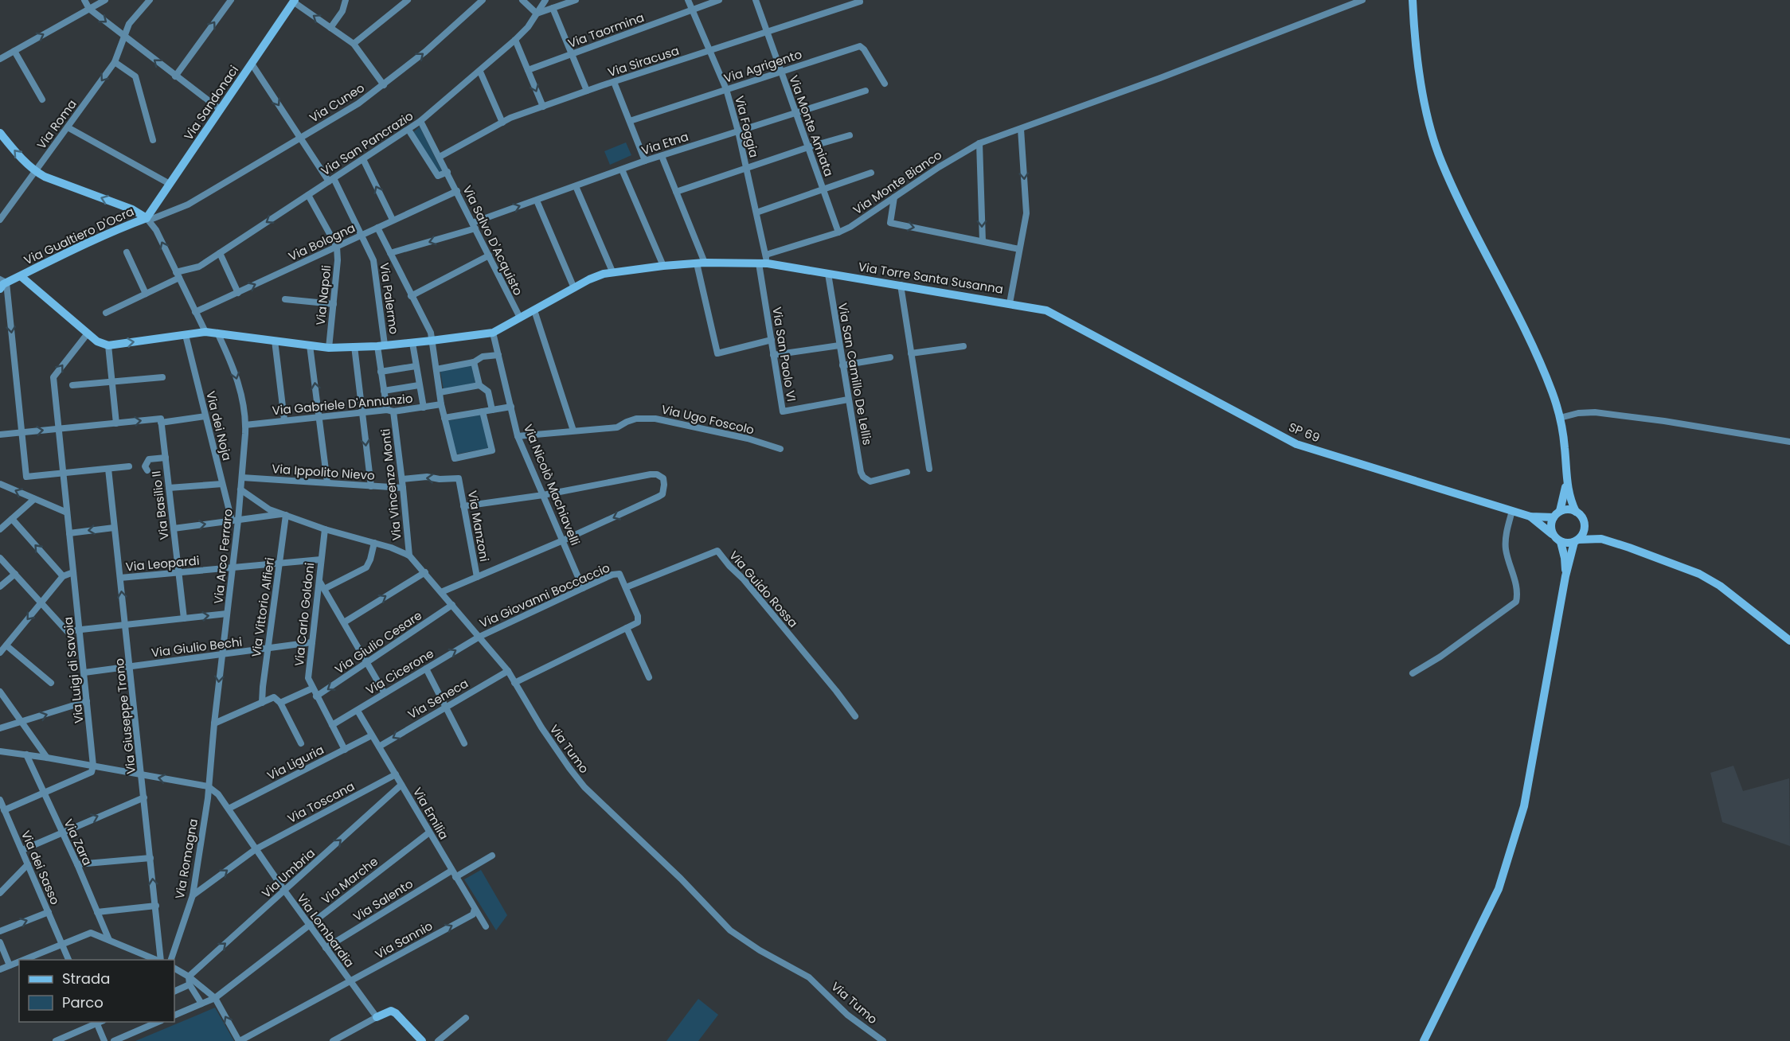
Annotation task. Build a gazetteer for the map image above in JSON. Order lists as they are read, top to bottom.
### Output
{
  "streets": {
    "main road": [
      "Via Sandonaci",
      "Via Gualtiero D'Ocra",
      "Via Torre Santa Susanna",
      "SP 69"
    ],
    "street": [
      "Via Taormina",
      "Via Siracusa",
      "Via Agrigento",
      "Via Cuneo",
      "Via Roma",
      "Via Monte Amiata",
      "Via Foggia",
      "Via San Pancrazio",
      "Via Etna",
      "Via Monte Bianco",
      "Via Salvo D'Acquisto",
      "Via Bologna",
      "Via Napoli",
      "Via Palermo",
      "Via San Paolo VI",
      "Via San Camillo De Lellis",
      "Via Gabriele D'Annunzio",
      "Via Ugo Foscolo",
      "Via dei Noja",
      "Via Ippolito Nievo",
      "Via Vincenzo Monti",
      "Via Nicolò Machiavelli",
      "Via Basilio II",
      "Via Manzoni",
      "Via Arco Ferraro",
      "Via Leopardi",
      "Via Guido Rossa",
      "Via Giovanni Boccaccio",
      "Via Vittorio Alfieri",
      "Via Carlo Goldoni",
      "Via Giulio Cesare",
      "Via Giulio Bechi",
      "Via Luigi di Savoia",
      "Via Cicerone",
      "Via Seneca",
      "Via Giuseppe Trono",
      "Via Tumo",
      "Via Liguria",
      "Via Toscana",
      "Via Emilia",
      "Via Zara",
      "Via Romagna",
      "Via dei Sasso",
      "Via Umbria",
      "Via Marche",
      "Via Salento",
      "Via Lombardia",
      "Via Sannio"
    ]
  },
  "crossings": [
    ["Via Taormina", "Via Foggia"],
    ["Via Siracusa", "Via Monte Amiata"],
    ["Via Siracusa", "Via Foggia"],
    ["Via Siracusa", "Via Salvo D'Acquisto"],
    ["Via Agrigento", "Via Monte Amiata"],
    ["Via Agrigento", "Via Foggia"],
    ["Via Sandonaci", "Via Cuneo"],
    ["Via Sandonaci", "Via Gualtiero D'Ocra"],
    ["Via Sandonaci", "Via Palermo"],
    ["Via Cuneo", "Via Gualtiero D'Ocra"],
    ["Via Cuneo", "Via Palermo"],
    ["Via Monte Amiata", "Via Etna"],
    ["Via Monte Amiata", "Via Monte Bianco"],
    ["Via Foggia", "Via Etna"],
    ["Via Foggia", "Via Monte Bianco"],
    ["Via Foggia", "Via Torre Santa Susanna"],
    ["Via Foggia", "Via San Paolo VI"],
    ["Via San Pancrazio", "Via Salvo D'Acquisto"],
    ["Via San Pancrazio", "Via Napoli"],
    ["Via San Pancrazio", "Via Palermo"],
    ["Via Etna", "Via Salvo D'Acquisto"],
    ["Via Monte Bianco", "Via Torre Santa Susanna"],
    ["Via Monte Bianco", "Via San Paolo VI"],
    ["Via Salvo D'Acquisto", "Via Bologna"],
    ["Via Salvo D'Acquisto", "Via Torre Santa Susanna"],
    ["Via Bologna", "Via Napoli"],
    ["Via Bologna", "Via Palermo"],
    ["Via Torre Santa Susanna", "Via Napoli"],
    ["Via Torre Santa Susanna", "Via Palermo"],
    ["Via Torre Santa Susanna", "Via San Paolo VI"],
    ["Via Torre Santa Susanna", "Via San Camillo De Lellis"],
    ["Via Torre Santa Susanna", "Via dei Noja"],
    ["Via Torre Santa Susanna", "SP 69"],
    ["Via Torre Santa Susanna", "Via Nicolò Machiavelli"],
    ["Via Torre Santa Susanna", "Via Arco Ferraro"],
    ["Via Palermo", "Via Vincenzo Monti"],
    ["Via San Paolo VI", "Via San Camillo De Lellis"],
    ["Via Gabriele D'Annunzio", "Via Vincenzo Monti"],
    ["Via Gabriele D'Annunzio", "Via Arco Ferraro"],
    ["Via Ugo Foscolo", "Via Nicolò Machiavelli"],
    ["Via dei Noja", "Via Arco Ferraro"],
    ["Via Ippolito Nievo", "Via Vincenzo Monti"],
    ["Via Ippolito Nievo", "Via Arco Ferraro"],
    ["Via Vincenzo Monti", "Via Manzoni"],
    ["Via Vincenzo Monti", "Via Tumo"],
    ["Via Nicolò Machiavelli", "Via Giovanni Boccaccio"],
    ["Via Basilio II", "Via Leopardi"],
    ["Via Arco Ferraro", "Via Leopardi"],
    ["Via Arco Ferraro", "Via Giulio Bechi"],
    ["Via Arco Ferraro", "Via Tumo"],
    ["Via Arco Ferraro", "Via Romagna"],
    ["Via Arco Ferraro", "Via Lombardia"],
    ["Via Leopardi", "Via Vittorio Alfieri"],
    ["Via Leopardi", "Via Carlo Goldoni"],
    ["Via Leopardi", "Via Giuseppe Trono"],
    ["Via Guido Rossa", "Via Giovanni Boccaccio"],
    ["Via Giovanni Boccaccio", "Via Cicerone"],
    ["Via Giovanni Boccaccio", "Via Tumo"],
    ["Via Vittorio Alfieri", "Via Giulio Bechi"],
    ["Via Vittorio Alfieri", "Via Tumo"],
    ["Via Carlo Goldoni", "Via Giulio Cesare"],
    ["Via Carlo Goldoni", "Via Giulio Bechi"],
    ["Via Carlo Goldoni", "Via Cicerone"],
    ["Via Carlo Goldoni", "Via Tumo"],
    ["Via Carlo Goldoni", "Via Liguria"],
    ["Via Giulio Cesare", "Via Tumo"],
    ["Via Giulio Bechi", "Via Luigi di Savoia"],
    ["Via Giulio Bechi", "Via Giuseppe Trono"],
    ["Via Cicerone", "Via Tumo"],
    ["Via Cicerone", "Via Emilia"],
    ["Via Seneca", "Via Tumo"],
    ["Via Seneca", "Via Emilia"],
    ["Via Liguria", "Via Emilia"],
    ["Via Liguria", "Via Lombardia"],
    ["Via Toscana", "Via Emilia"],
    ["Via Toscana", "Via Romagna"],
    ["Via Toscana", "Via Lombardia"],
    ["Via Emilia", "Via Umbria"],
    ["Via Emilia", "Via Marche"],
    ["Via Emilia", "Via Salento"],
    ["Via Emilia", "Via Sannio"],
    ["Via Romagna", "Via Lombardia"],
    ["Via Umbria", "Via Lombardia"],
    ["Via Marche", "Via Lombardia"],
    ["Via Salento", "Via Lombardia"],
    ["Via Lombardia", "Via Sannio"]
  ],
  "one_way": [
    "Via Bologna",
    "Via Giulio Cesare",
    "Via Cicerone",
    "Via Seneca",
    "Via Umbria",
    "Via Sannio"
  ],
  "legend": ["Strada", "Parco"]
}
